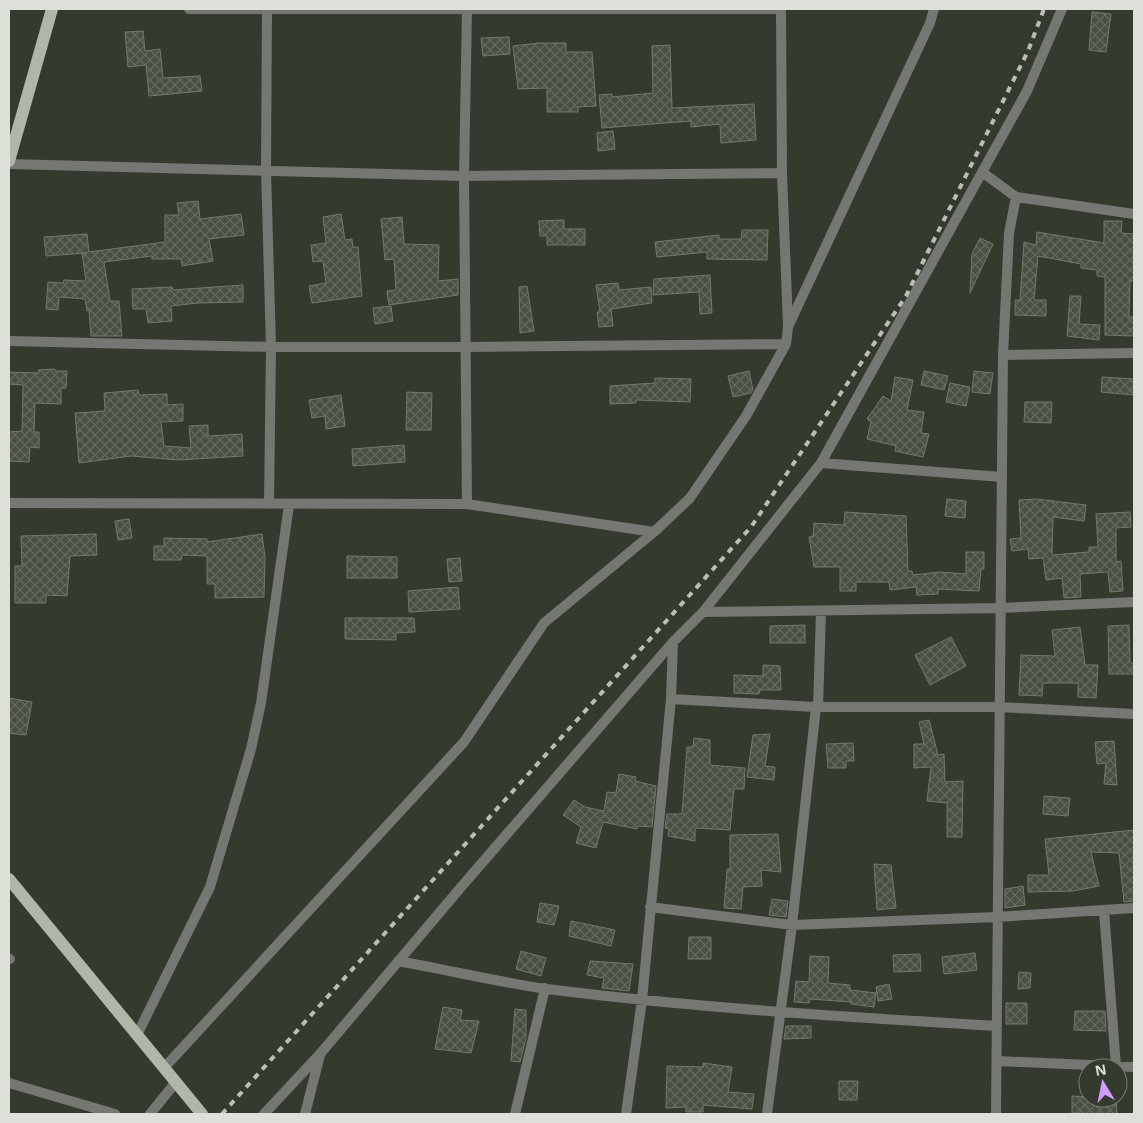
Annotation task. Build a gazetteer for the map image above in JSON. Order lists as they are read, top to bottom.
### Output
{
  "north": "top"
}
